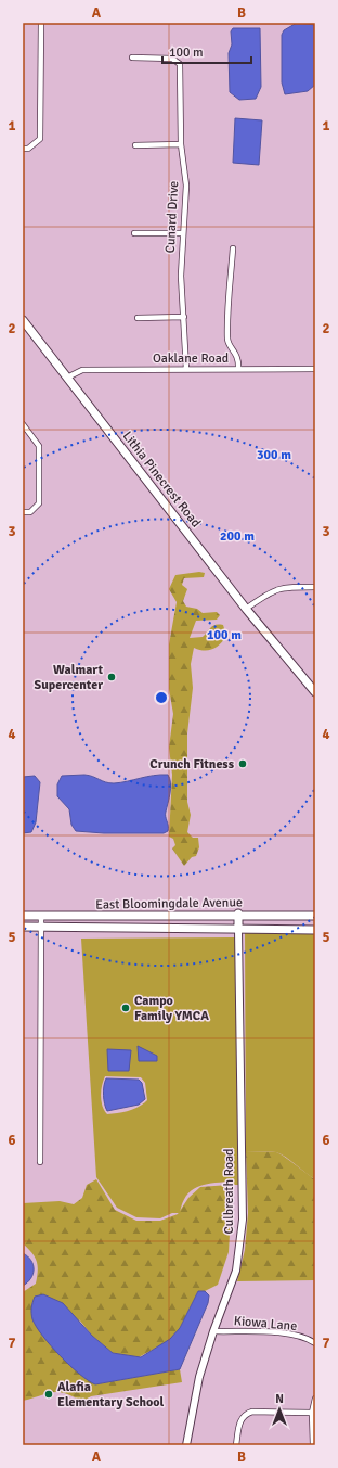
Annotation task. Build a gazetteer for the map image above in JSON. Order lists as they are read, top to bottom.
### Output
{
  "streets": {
    "main road": ["Lithia Pinecrest Road", "East Bloomingdale Avenue"],
    "street": [
      "Cunard Drive",
      "Oaklane Road",
      "Culbreath Road",
      "Kiowa Lane"
    ]
  },
  "crossings": [
    ["Cunard Drive", "Oaklane Road"],
    ["Oaklane Road", "Lithia Pinecrest Road"],
    ["East Bloomingdale Avenue", "Culbreath Road"],
    ["Culbreath Road", "Kiowa Lane"]
  ],
  "places": [
    "Walmart Supercenter",
    "Crunch Fitness",
    "Campo Family YMCA",
    "Alafia Elementary School"
  ],
  "scale_bar": "100 m",
  "north": "top",
  "grid": {
    "columns": ["A", "B"],
    "rows": [
      "1",
      "2",
      "3",
      "4",
      "5",
      "6",
      "7"
    ]
  },
  "rings": ["300 m", "200 m", "100 m"]
}
